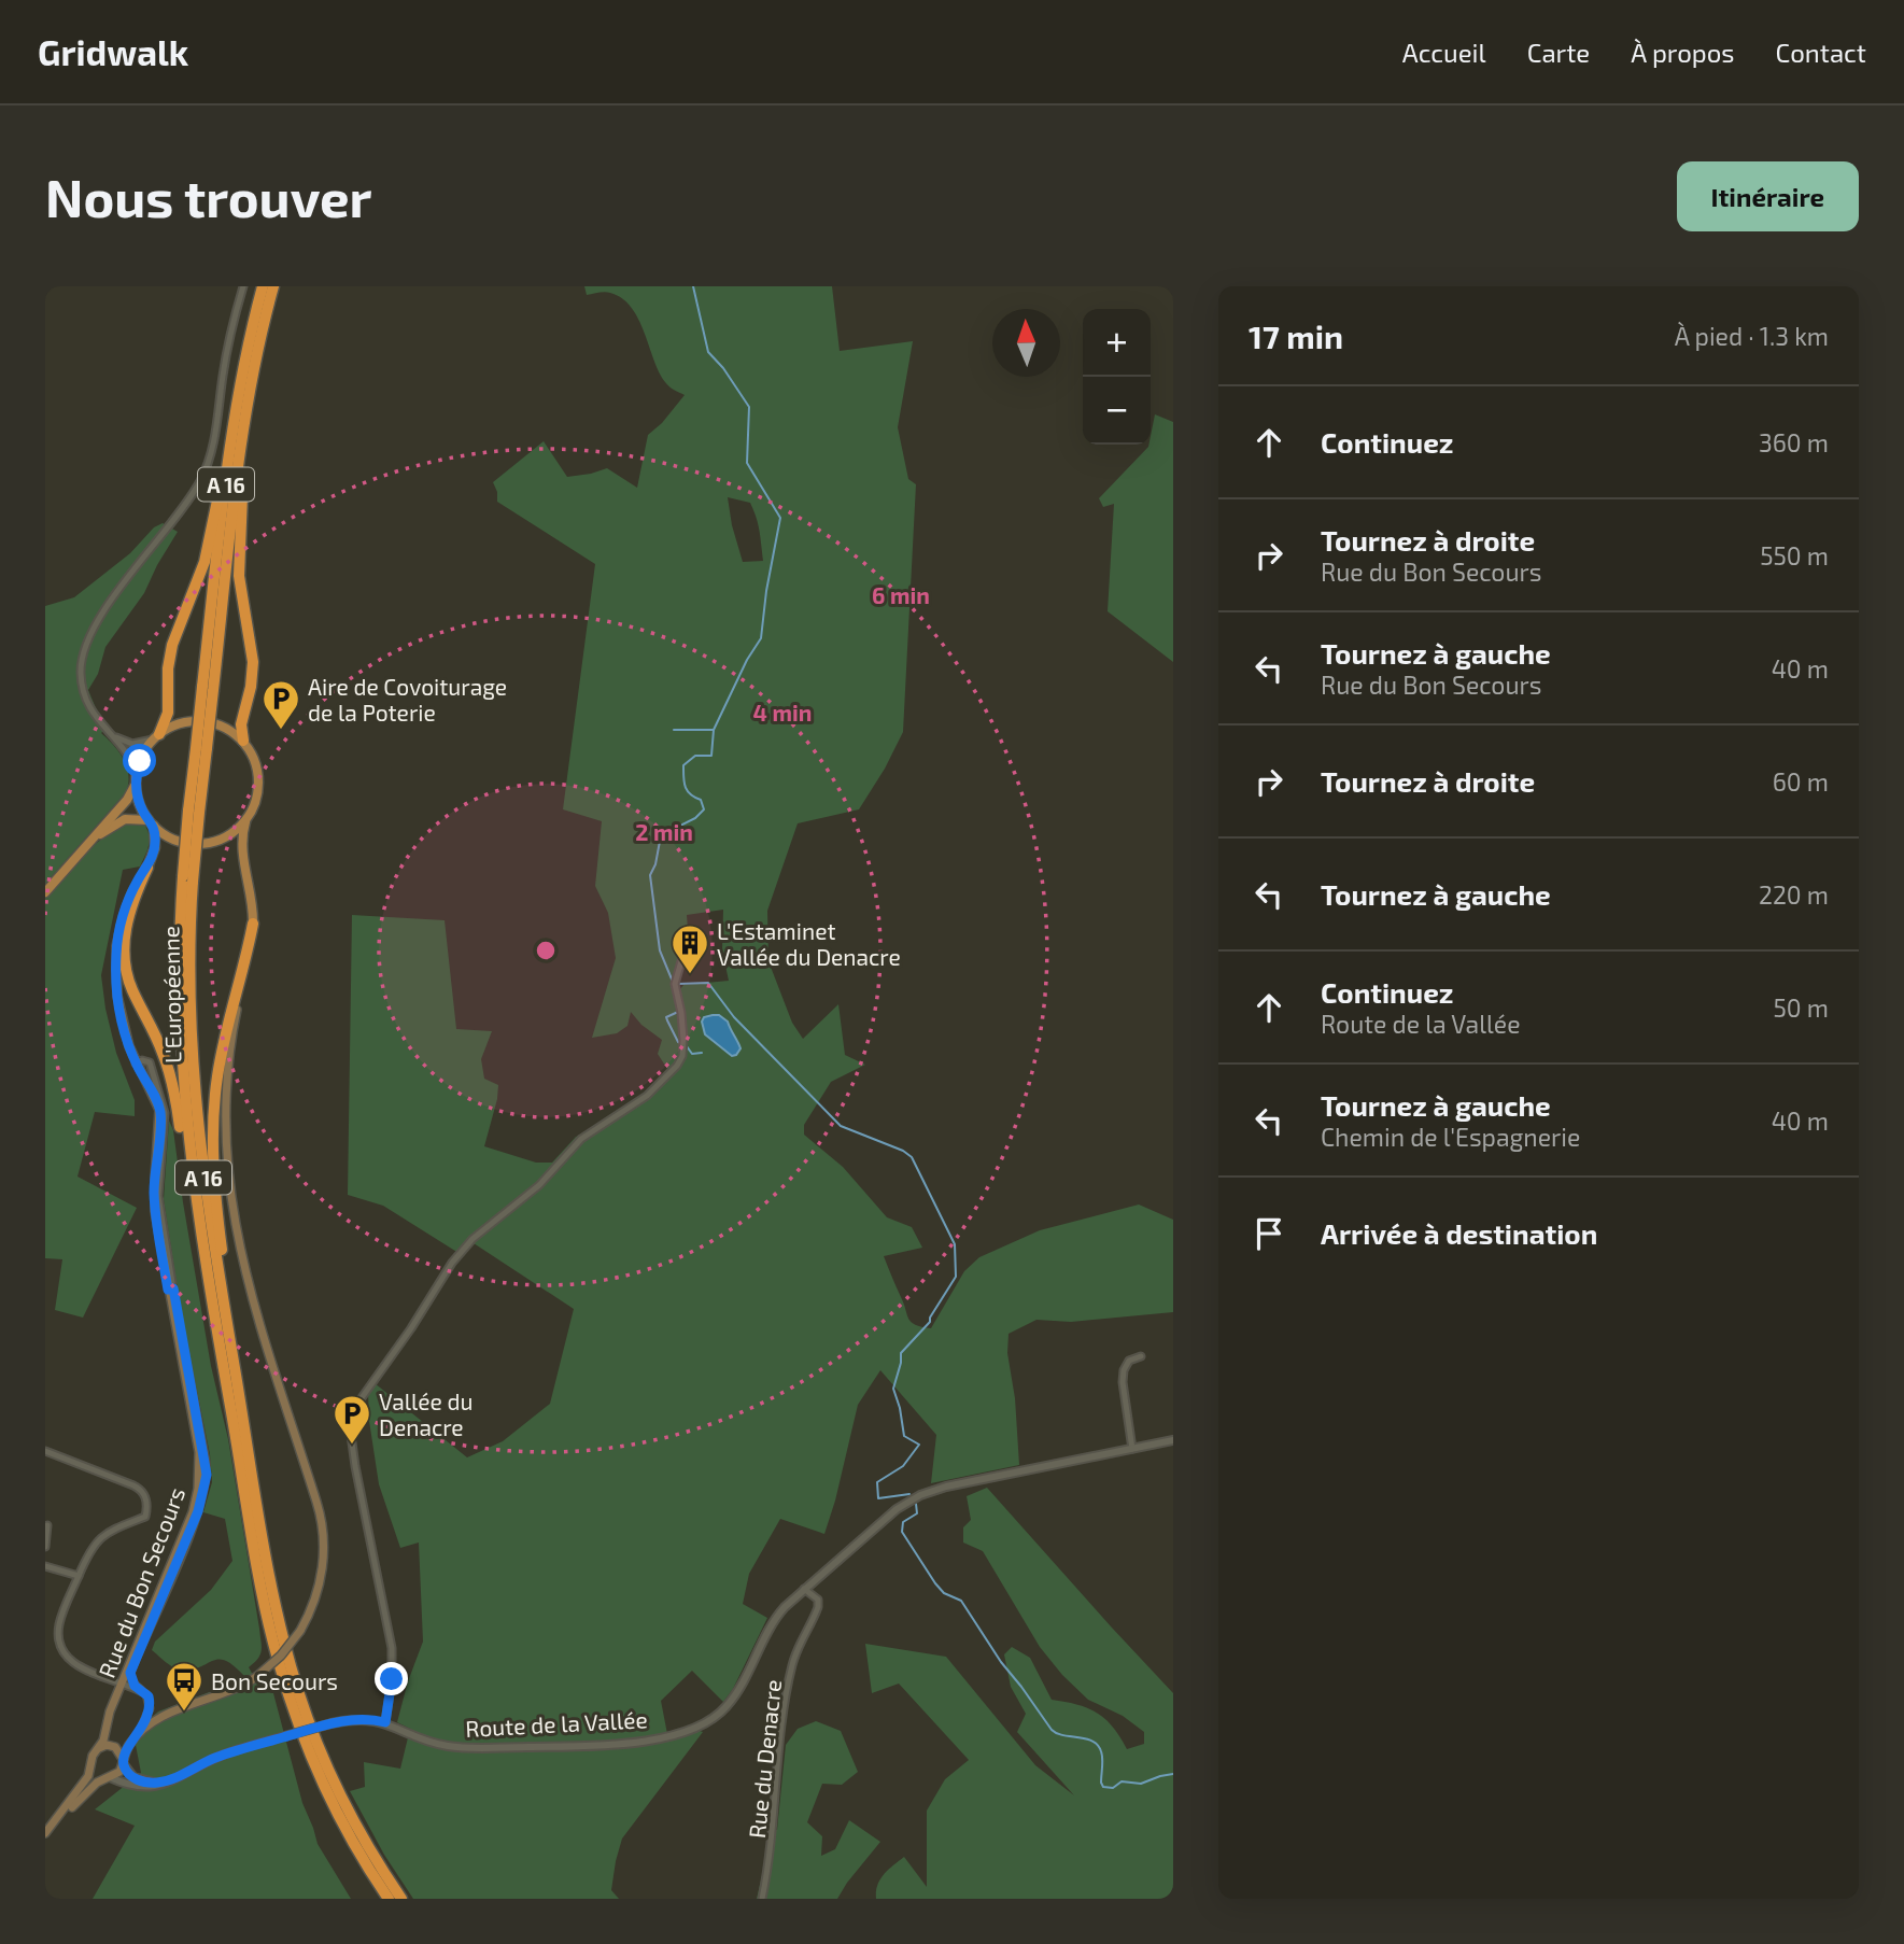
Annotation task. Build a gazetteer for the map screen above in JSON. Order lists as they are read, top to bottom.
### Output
{
  "streets": {
    "highway": ["A 16", "L'Européenne"],
    "main road": ["Rue du Bon Secours"],
    "street": ["Route de la Vallée", "Rue du Denacre"]
  },
  "crossings": [
    ["Route de la Vallée", "Rue du Denacre"]
  ],
  "places": {
    "parking": ["Aire de Covoiturage de la Poterie", "Vallée du Denacre"],
    "building": ["L'Estaminet Vallée du Denacre"],
    "bus stop": ["Bon Secours"]
  },
  "north": "top",
  "page": {
    "header": "Gridwalk",
    "nav": [
      "Accueil",
      "Carte",
      "À propos",
      "Contact"
    ],
    "buttons": "Itinéraire",
    "title": "Nous trouver",
    "heading": ["17 min", "À pied · 1.3 km"],
    "map_buttons": ["+", "−"],
    "list": [
      ["Continuez", "360 m"],
      ["Tournez à droite", "Rue du Bon Secours", "550 m"],
      ["Tournez à gauche", "Rue du Bon Secours", "40 m"],
      ["Tournez à droite", "60 m"],
      ["Tournez à gauche", "220 m"],
      ["Continuez", "Route de la Vallée", "50 m"],
      ["Tournez à gauche", "Chemin de l'Espagnerie", "40 m"],
      "Arrivée à destination"
    ]
  },
  "rings": ["6 min", "4 min", "2 min"]
}
